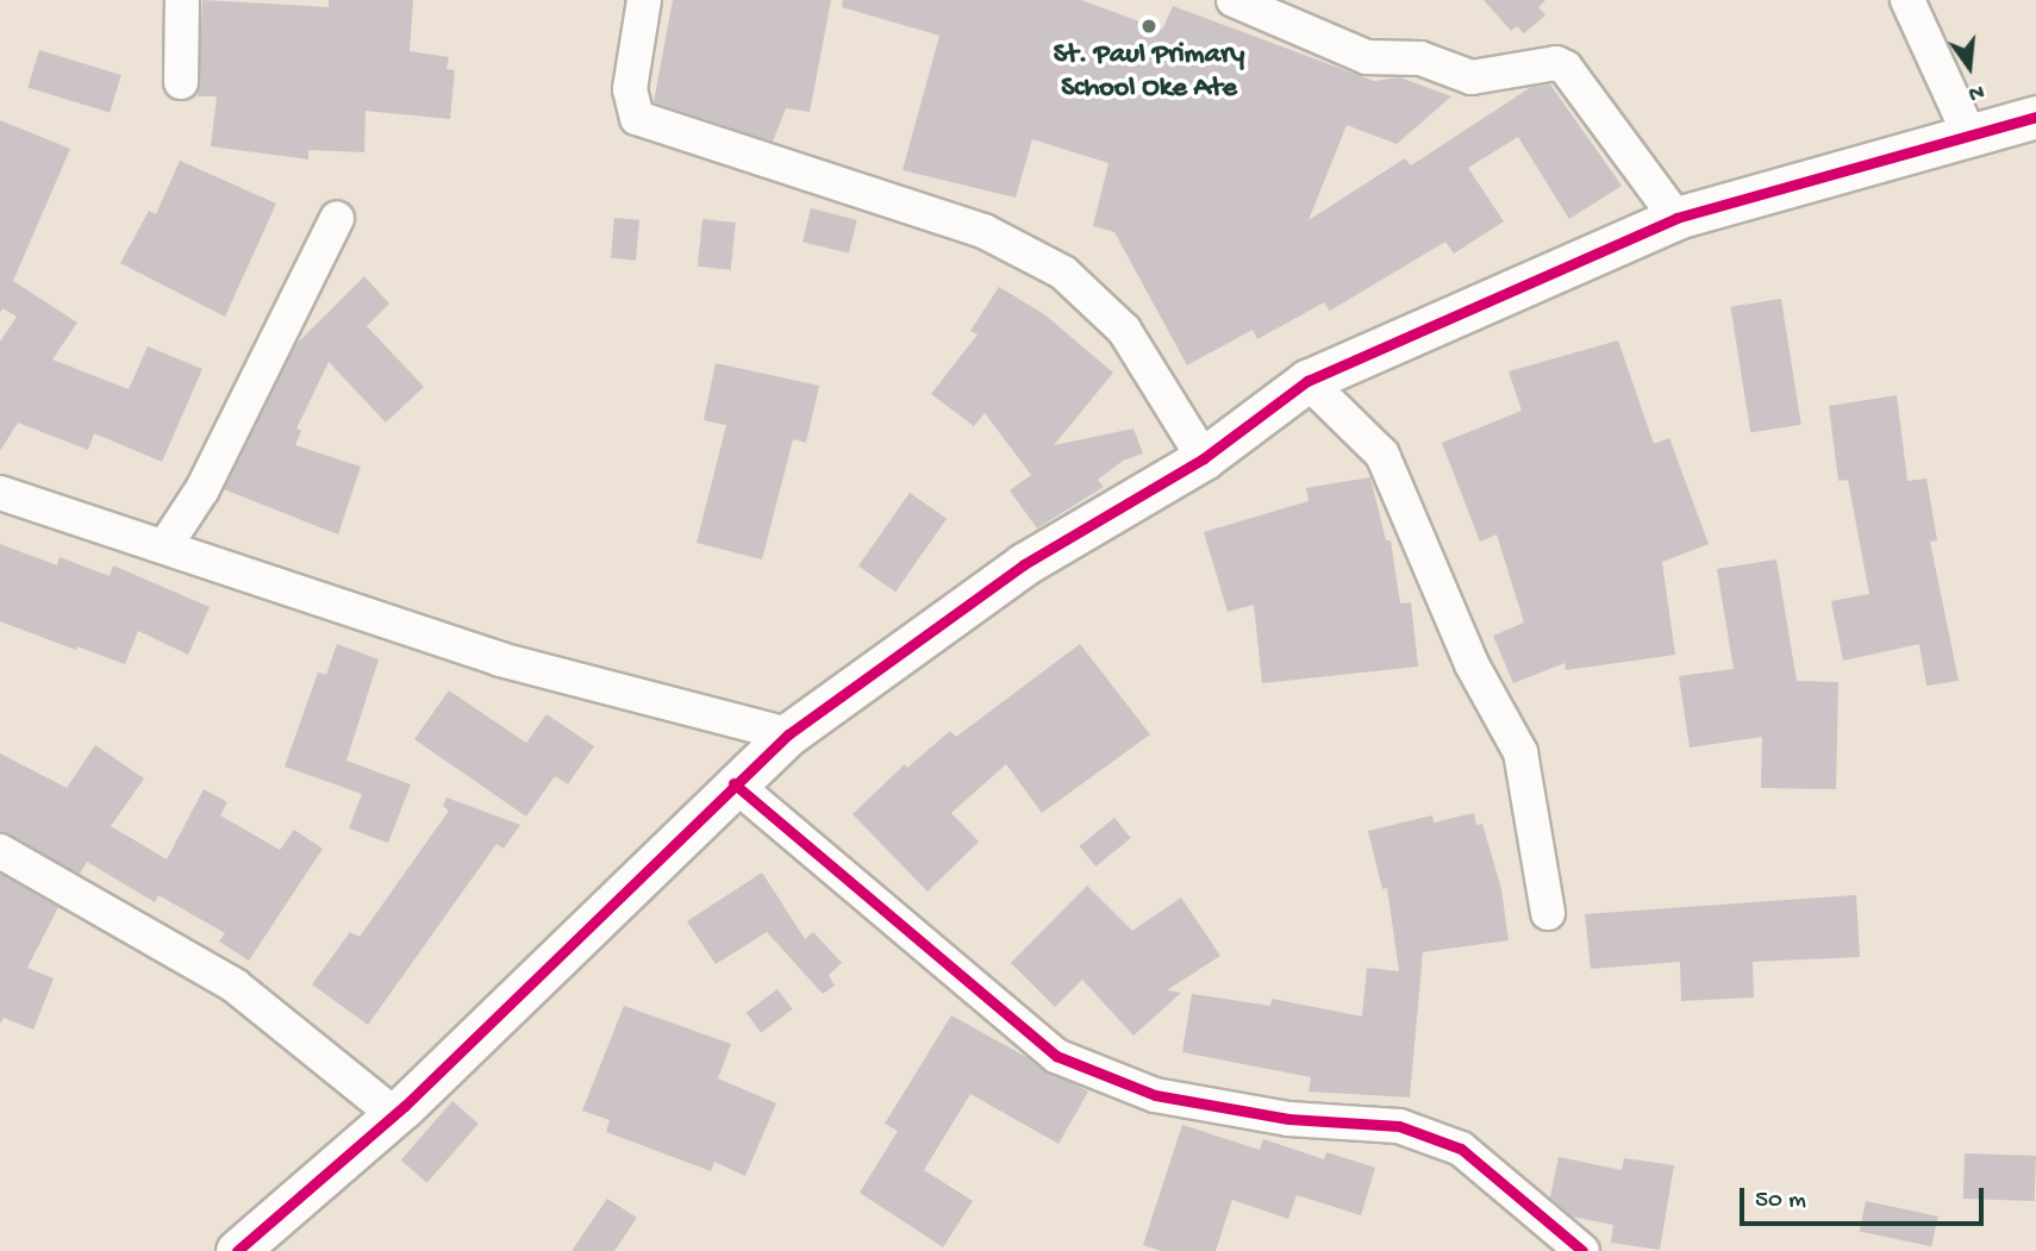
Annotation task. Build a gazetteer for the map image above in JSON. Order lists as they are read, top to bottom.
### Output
{
  "places": ["St. Paul Primary School Oke Ate"],
  "scale_bar": "50 m",
  "north": "bottom"
}
